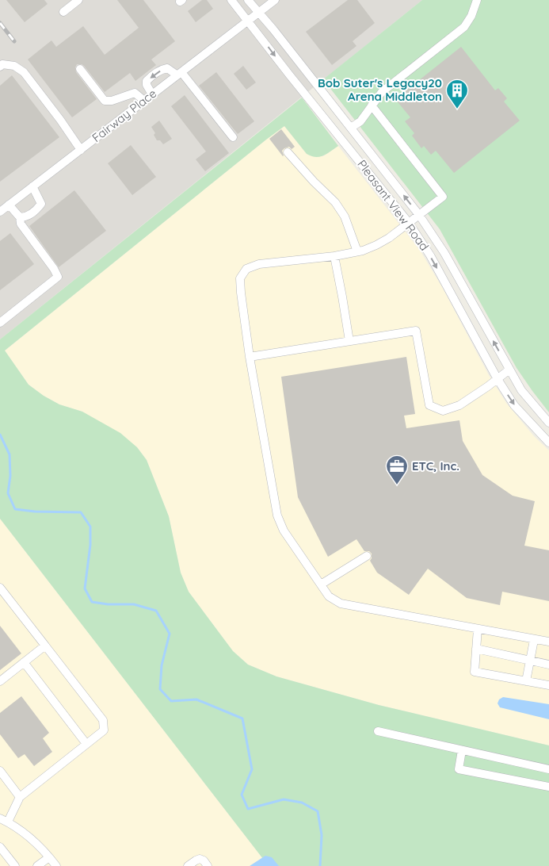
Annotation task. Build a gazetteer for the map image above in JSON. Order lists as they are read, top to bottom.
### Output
{
  "streets": {
    "street": ["Fairway Place", "Pleasant View Road"]
  },
  "crossings": [
    ["Fairway Place", "Pleasant View Road"]
  ],
  "places": {
    "building": ["Bob Suter's Legacy20 Arena Middleton"],
    "office": ["ETC, Inc."]
  }
}
